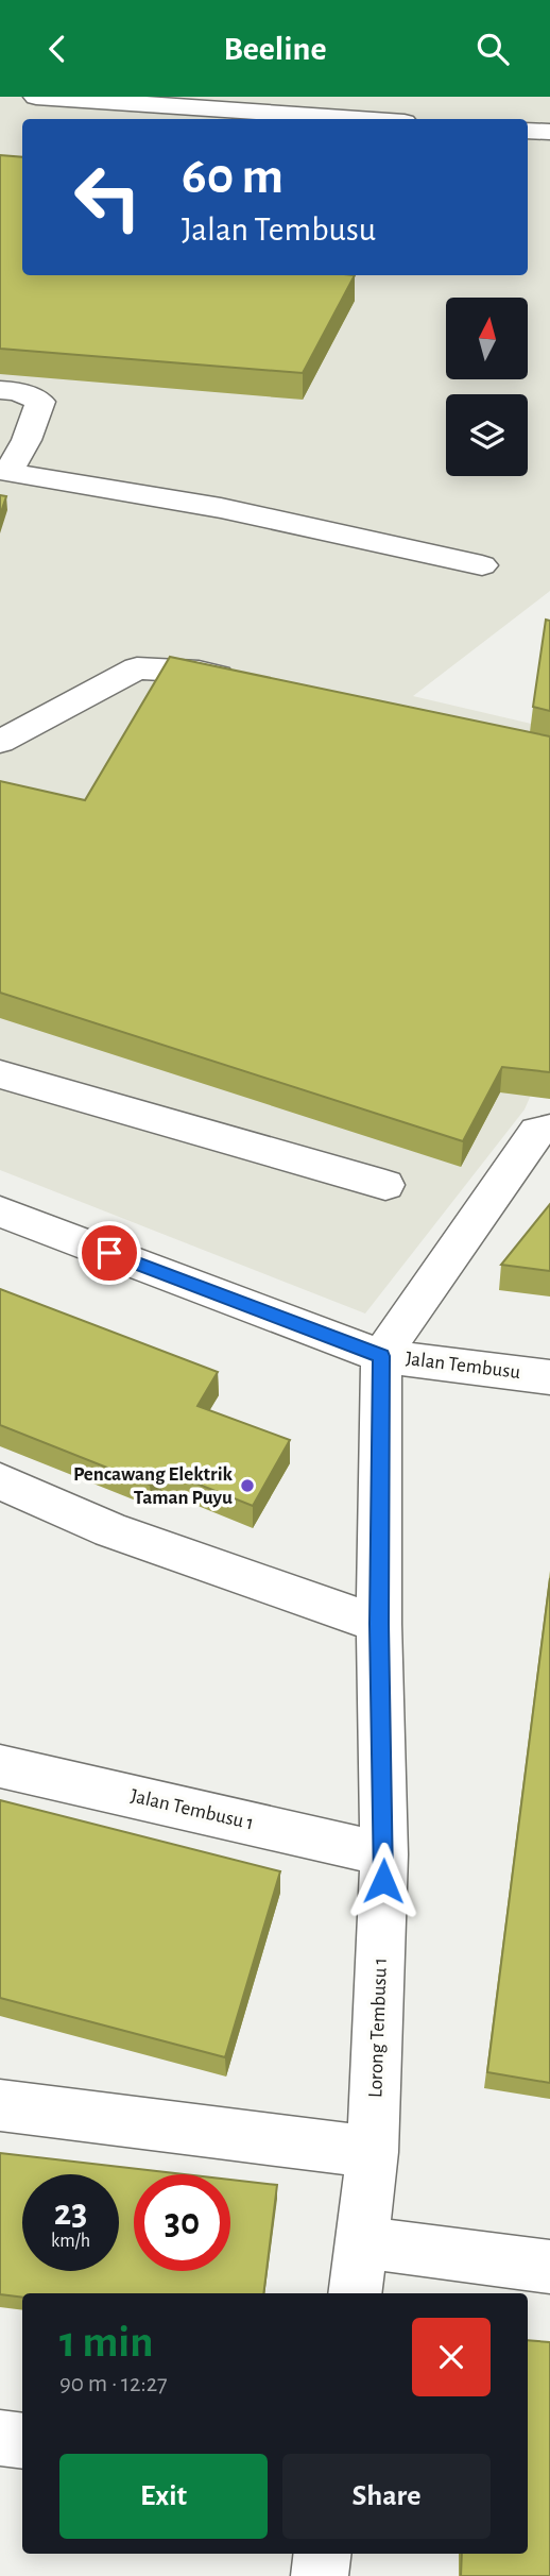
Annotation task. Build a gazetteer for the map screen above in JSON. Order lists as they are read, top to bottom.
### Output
{
  "streets": {
    "street": ["Jalan Tembusu", "Jalan Tembusu 1", "Lorong Tembusu 1"]
  },
  "crossings": [
    ["Jalan Tembusu", "Lorong Tembusu 1"],
    ["Jalan Tembusu 1", "Lorong Tembusu 1"]
  ],
  "places": ["Pencawang Elektrik Taman Puyu"],
  "north": "top",
  "page": {
    "header": "Beeline",
    "turn": ["60 m", "Jalan Tembusu"],
    "speed": "23 km/h",
    "limit": "30",
    "heading": ["1 min", "90 m · 12:27"],
    "buttons": ["Exit", "Share"]
  }
}
